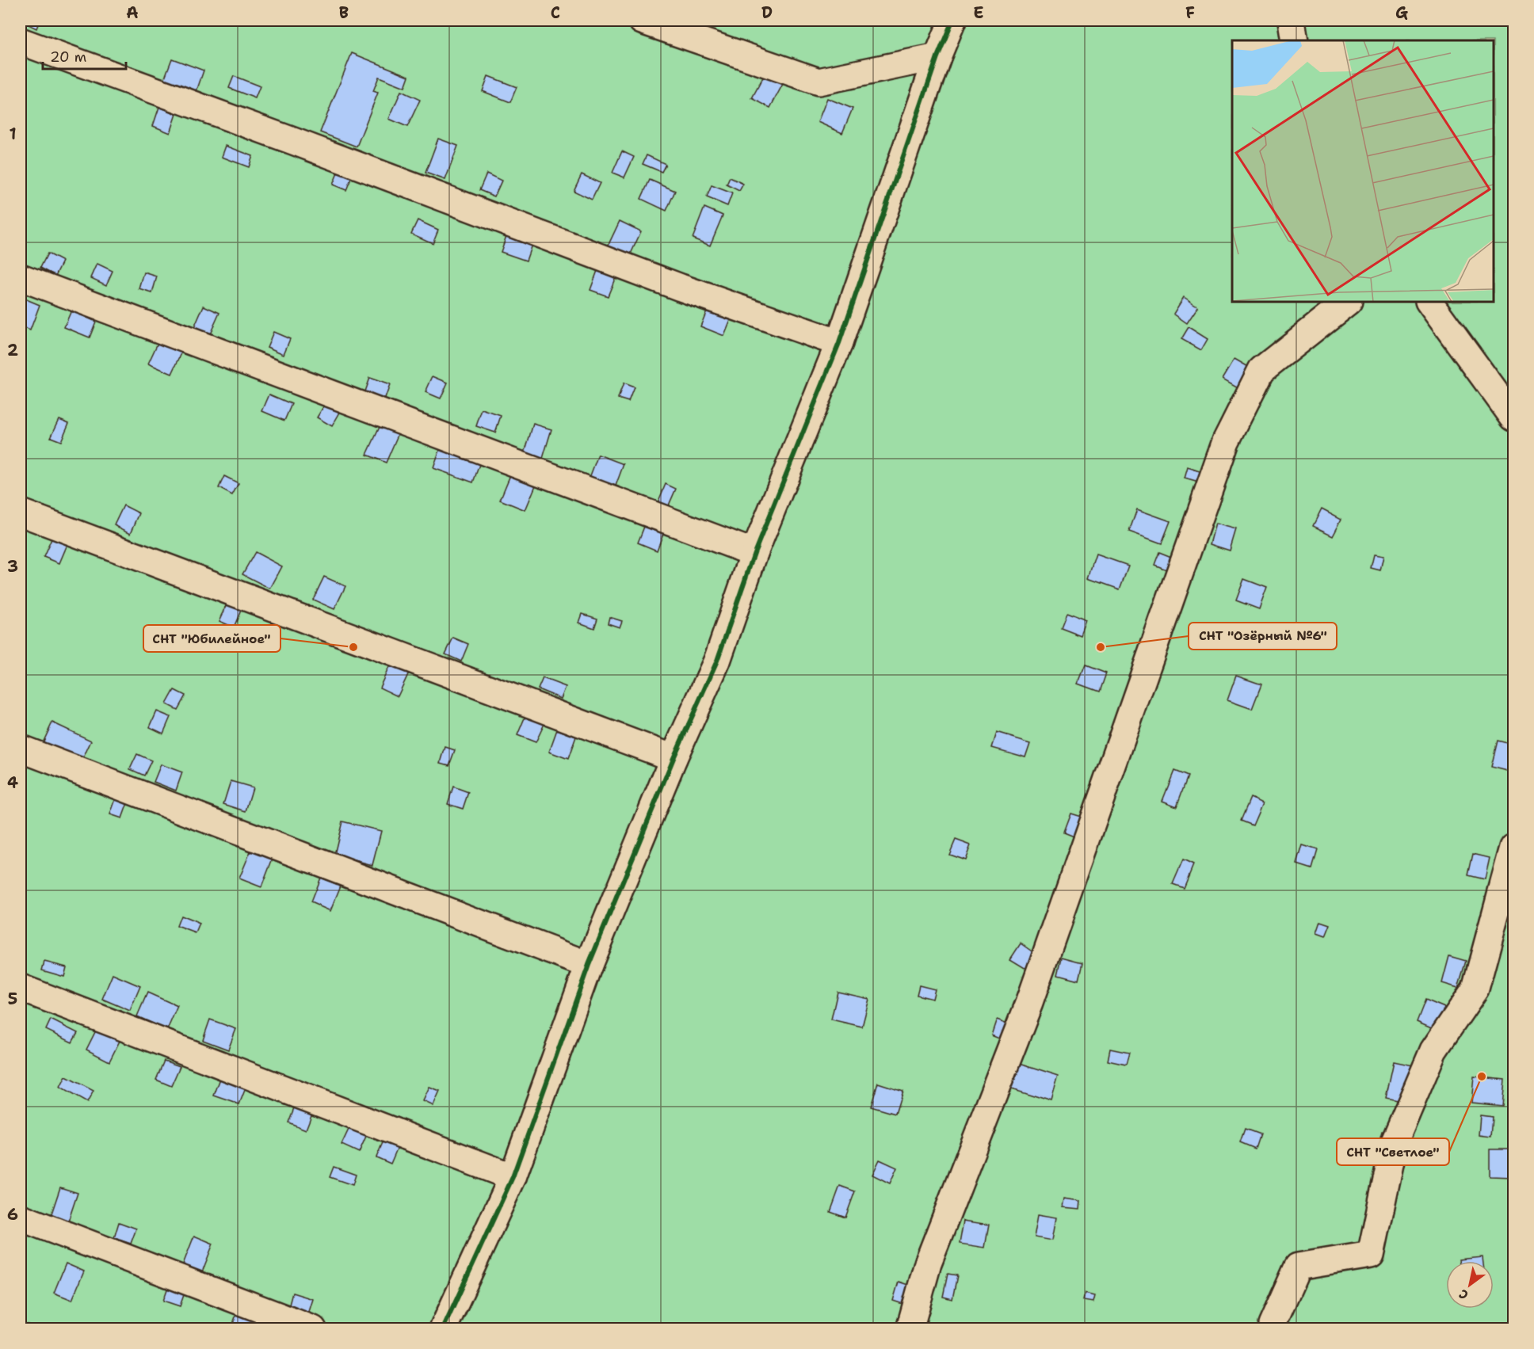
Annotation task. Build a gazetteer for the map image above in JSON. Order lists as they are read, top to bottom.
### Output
{
  "places": ["СНТ \"Юбилейное\"", "СНТ \"Озёрный №6\"", "СНТ \"Светлое\""],
  "scale_bar": "20 m",
  "north": "bottom left",
  "grid": {
    "columns": [
      "A",
      "B",
      "C",
      "D",
      "E",
      "F",
      "G"
    ],
    "rows": [
      "1",
      "2",
      "3",
      "4",
      "5",
      "6"
    ]
  }
}
